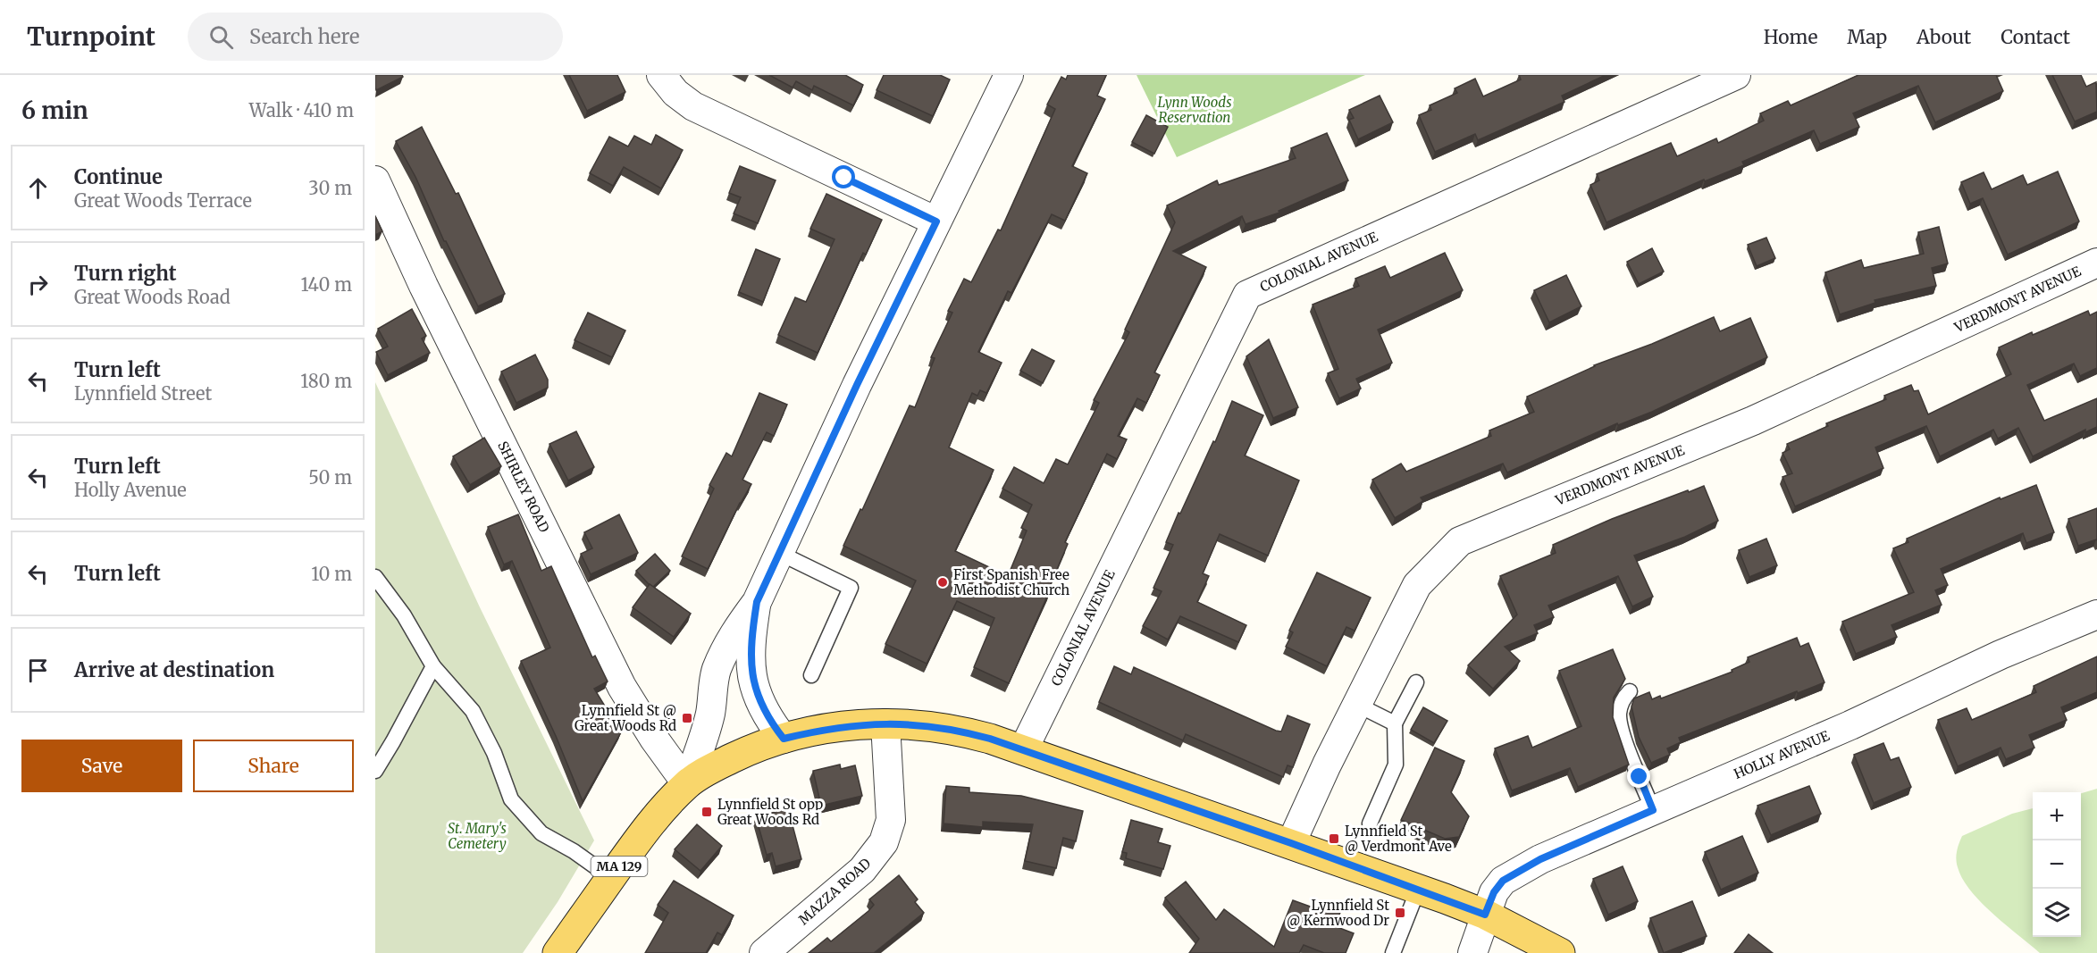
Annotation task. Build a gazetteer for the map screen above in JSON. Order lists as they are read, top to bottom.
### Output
{
  "streets": {
    "main road": ["MA 129"],
    "street": [
      "COLONIAL AVENUE",
      "VERDMONT AVENUE",
      "SHIRLEY ROAD",
      "HOLLY AVENUE",
      "MAZZA ROAD"
    ]
  },
  "crossings": [
    ["COLONIAL AVENUE", "MA 129"],
    ["VERDMONT AVENUE", "MA 129"],
    ["SHIRLEY ROAD", "MA 129"],
    ["HOLLY AVENUE", "MA 129"],
    ["MA 129", "MAZZA ROAD"]
  ],
  "parks": ["Lynn Woods Reservation", "St. Mary's Cemetery"],
  "places": {
    "other": ["First Spanish Free Methodist Church"],
    "transit": [
      "Lynnfield St @ Great Woods Rd",
      "Lynnfield St opp Great Woods Rd",
      "Lynnfield St @ Verdmont Ave",
      "Lynnfield St @ Kernwood Dr"
    ]
  },
  "page": {
    "header": "Turnpoint",
    "search": "Search here",
    "nav": [
      "Home",
      "Map",
      "About",
      "Contact"
    ],
    "heading": ["6 min", "Walk · 410 m"],
    "list": [
      ["Continue", "Great Woods Terrace", "30 m"],
      ["Turn right", "Great Woods Road", "140 m"],
      ["Turn left", "Lynnfield Street", "180 m"],
      ["Turn left", "Holly Avenue", "50 m"],
      ["Turn left", "10 m"],
      "Arrive at destination"
    ],
    "buttons": ["Save", "Share"],
    "map_buttons": ["+", "−"]
  }
}
